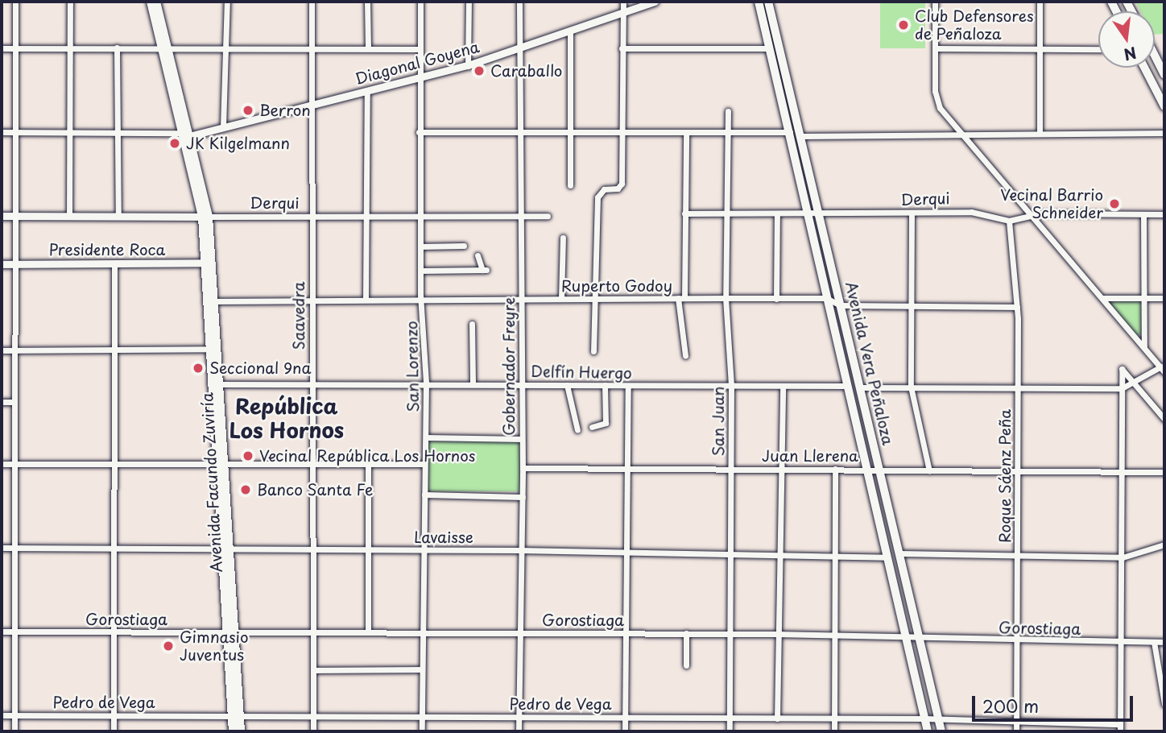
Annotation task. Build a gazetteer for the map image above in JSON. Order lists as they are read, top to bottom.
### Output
{
  "streets": {
    "main road": ["Avenida Vera Peñaloza", "Avenida Facundo Zuviría"],
    "street": [
      "Diagonal Goyena",
      "Derqui",
      "Presidente Roca",
      "Ruperto Godoy",
      "Saavedra",
      "San Lorenzo",
      "Gobernador Freyre",
      "Delfín Huergo",
      "San Juan",
      "Juan Llerena",
      "Roque Sáenz Peña",
      "Lavaisse",
      "Gorostiaga",
      "Pedro de Vega"
    ]
  },
  "crossings": [
    ["Diagonal Goyena", "Saavedra"],
    ["Diagonal Goyena", "San Lorenzo"],
    ["Diagonal Goyena", "Gobernador Freyre"],
    ["Diagonal Goyena", "Avenida Facundo Zuviría"],
    ["Derqui", "Saavedra"],
    ["Derqui", "Avenida Vera Peñaloza"],
    ["Derqui", "San Lorenzo"],
    ["Derqui", "Gobernador Freyre"],
    ["Derqui", "San Juan"],
    ["Derqui", "Roque Sáenz Peña"],
    ["Derqui", "Avenida Facundo Zuviría"],
    ["Presidente Roca", "Avenida Facundo Zuviría"],
    ["Ruperto Godoy", "Saavedra"],
    ["Ruperto Godoy", "Avenida Vera Peñaloza"],
    ["Ruperto Godoy", "San Lorenzo"],
    ["Ruperto Godoy", "Gobernador Freyre"],
    ["Ruperto Godoy", "San Juan"],
    ["Ruperto Godoy", "Roque Sáenz Peña"],
    ["Ruperto Godoy", "Avenida Facundo Zuviría"],
    ["Saavedra", "Delfín Huergo"],
    ["Saavedra", "Lavaisse"],
    ["Saavedra", "Gorostiaga"],
    ["Saavedra", "Pedro de Vega"],
    ["Avenida Vera Peñaloza", "Delfín Huergo"],
    ["Avenida Vera Peñaloza", "Juan Llerena"],
    ["Avenida Vera Peñaloza", "Lavaisse"],
    ["Avenida Vera Peñaloza", "Gorostiaga"],
    ["Avenida Vera Peñaloza", "Pedro de Vega"],
    ["San Lorenzo", "Delfín Huergo"],
    ["San Lorenzo", "Lavaisse"],
    ["San Lorenzo", "Gorostiaga"],
    ["San Lorenzo", "Pedro de Vega"],
    ["Gobernador Freyre", "Delfín Huergo"],
    ["Gobernador Freyre", "Juan Llerena"],
    ["Gobernador Freyre", "Lavaisse"],
    ["Gobernador Freyre", "Gorostiaga"],
    ["Gobernador Freyre", "Pedro de Vega"],
    ["Delfín Huergo", "San Juan"],
    ["Delfín Huergo", "Avenida Facundo Zuviría"],
    ["San Juan", "Juan Llerena"],
    ["San Juan", "Lavaisse"],
    ["San Juan", "Gorostiaga"],
    ["San Juan", "Pedro de Vega"],
    ["Juan Llerena", "Roque Sáenz Peña"],
    ["Roque Sáenz Peña", "Gorostiaga"],
    ["Roque Sáenz Peña", "Pedro de Vega"],
    ["Avenida Facundo Zuviría", "Lavaisse"],
    ["Avenida Facundo Zuviría", "Gorostiaga"],
    ["Avenida Facundo Zuviría", "Pedro de Vega"]
  ],
  "districts": ["República Los Hornos"],
  "places": [
    "Club Defensores de Peñaloza",
    "Caraballo",
    "Berron",
    "JK Kilgelmann",
    "Vecinal Barrio Schneider",
    "Seccional 9na",
    "Vecinal República Los Hornos",
    "Banco Santa Fe",
    "Gimnasio Juventus"
  ],
  "scale_bar": "200 m",
  "north": "bottom"
}
